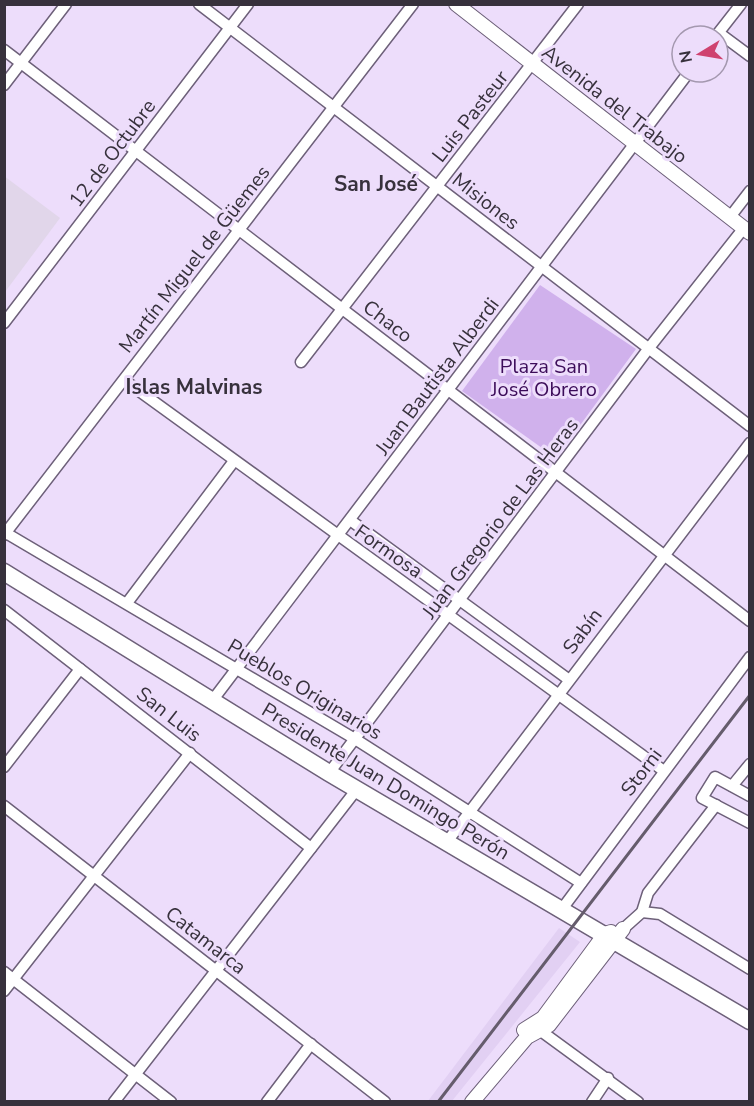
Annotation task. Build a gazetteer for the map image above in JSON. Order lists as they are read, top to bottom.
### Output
{
  "streets": {
    "main road": ["Avenida del Trabajo", "Presidente Juan Domingo Perón"],
    "street": [
      "Luis Pasteur",
      "12 de Octubre",
      "Misiones",
      "Martín Miguel de Güemes",
      "Chaco",
      "Juan Bautista Alberdi",
      "Juan Gregorio de Las Heras",
      "Formosa",
      "Sabín",
      "Pueblos Originarios",
      "San Luis",
      "Storni",
      "Catamarca"
    ]
  },
  "crossings": [
    ["Avenida del Trabajo", "Luis Pasteur"],
    ["Avenida del Trabajo", "Juan Bautista Alberdi"],
    ["Avenida del Trabajo", "Juan Gregorio de Las Heras"],
    ["Luis Pasteur", "Misiones"],
    ["Luis Pasteur", "Chaco"],
    ["12 de Octubre", "Misiones"],
    ["12 de Octubre", "Chaco"],
    ["Misiones", "Martín Miguel de Güemes"],
    ["Misiones", "Juan Bautista Alberdi"],
    ["Misiones", "Juan Gregorio de Las Heras"],
    ["Martín Miguel de Güemes", "Chaco"],
    ["Martín Miguel de Güemes", "Formosa"],
    ["Martín Miguel de Güemes", "Pueblos Originarios"],
    ["Chaco", "Juan Bautista Alberdi"],
    ["Chaco", "Juan Gregorio de Las Heras"],
    ["Chaco", "Sabín"],
    ["Juan Bautista Alberdi", "Formosa"],
    ["Juan Bautista Alberdi", "Pueblos Originarios"],
    ["Juan Bautista Alberdi", "Presidente Juan Domingo Perón"],
    ["Juan Gregorio de Las Heras", "Formosa"],
    ["Juan Gregorio de Las Heras", "Pueblos Originarios"],
    ["Juan Gregorio de Las Heras", "Presidente Juan Domingo Perón"],
    ["Formosa", "Sabín"],
    ["Formosa", "Storni"],
    ["Sabín", "Pueblos Originarios"],
    ["Sabín", "Presidente Juan Domingo Perón"],
    ["Pueblos Originarios", "Storni"],
    ["Storni", "Presidente Juan Domingo Perón"]
  ],
  "districts": ["San José", "Islas Malvinas"],
  "parks": ["Plaza San José Obrero"],
  "north": "left"
}
